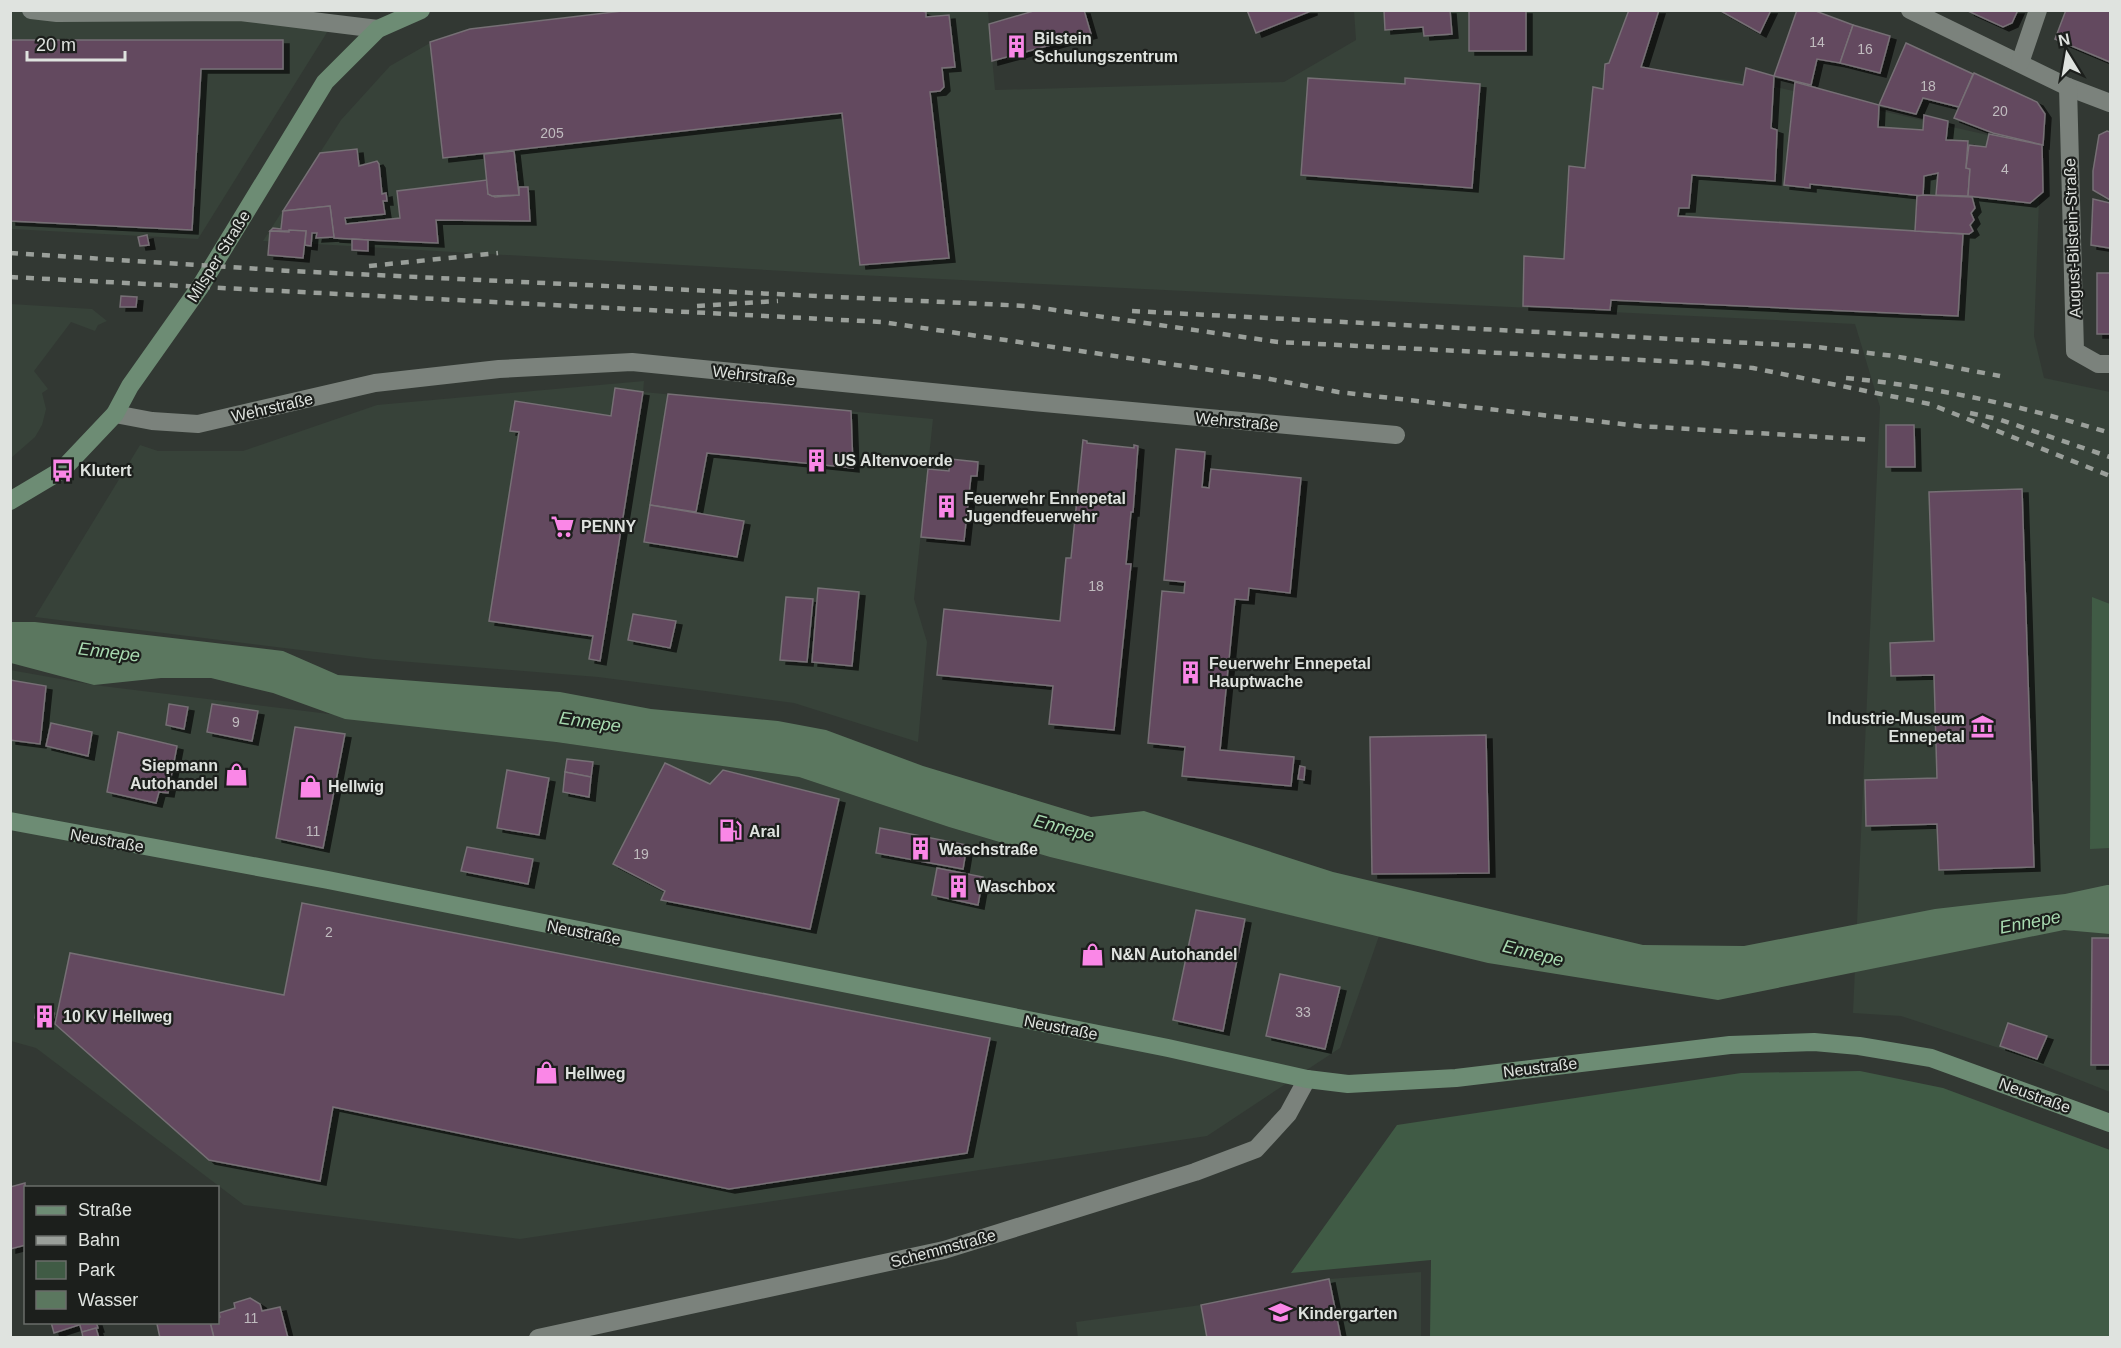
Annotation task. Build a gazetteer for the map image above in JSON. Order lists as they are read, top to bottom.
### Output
{
  "streets": {
    "main road": ["Milsper Straße", "Neustraße"],
    "street": ["August-Bilstein-Straße", "Wehrstraße", "Schemmstraße"]
  },
  "crossings": [
    ["Milsper Straße", "Wehrstraße"],
    ["Neustraße", "Schemmstraße"]
  ],
  "water": ["Ennepe"],
  "places": {
    "building": [
      "Bilstein Schulungszentrum",
      "US Altenvoerde",
      "Feuerwehr Ennepetal Jugendfeuerwehr",
      "Feuerwehr Ennepetal Hauptwache",
      "Waschstraße",
      "Waschbox",
      "10 KV Hellweg"
    ],
    "bus stop": ["Klutert"],
    "supermarket": ["PENNY"],
    "museum": ["Industrie-Museum Ennepetal"],
    "shop": [
      "Siepmann Autohandel",
      "Hellwig",
      "N&N Autohandel",
      "Hellweg"
    ],
    "fuel station": ["Aral"],
    "school or university": ["Kindergarten"]
  },
  "house_numbers": [
    "14",
    "16",
    "18",
    "20",
    "205",
    "4",
    "18",
    "9",
    "11",
    "19",
    "2",
    "33",
    "11"
  ],
  "legend": [
    "Straße",
    "Bahn",
    "Park",
    "Wasser"
  ],
  "scale_bar": "20 m",
  "north": "top"
}
